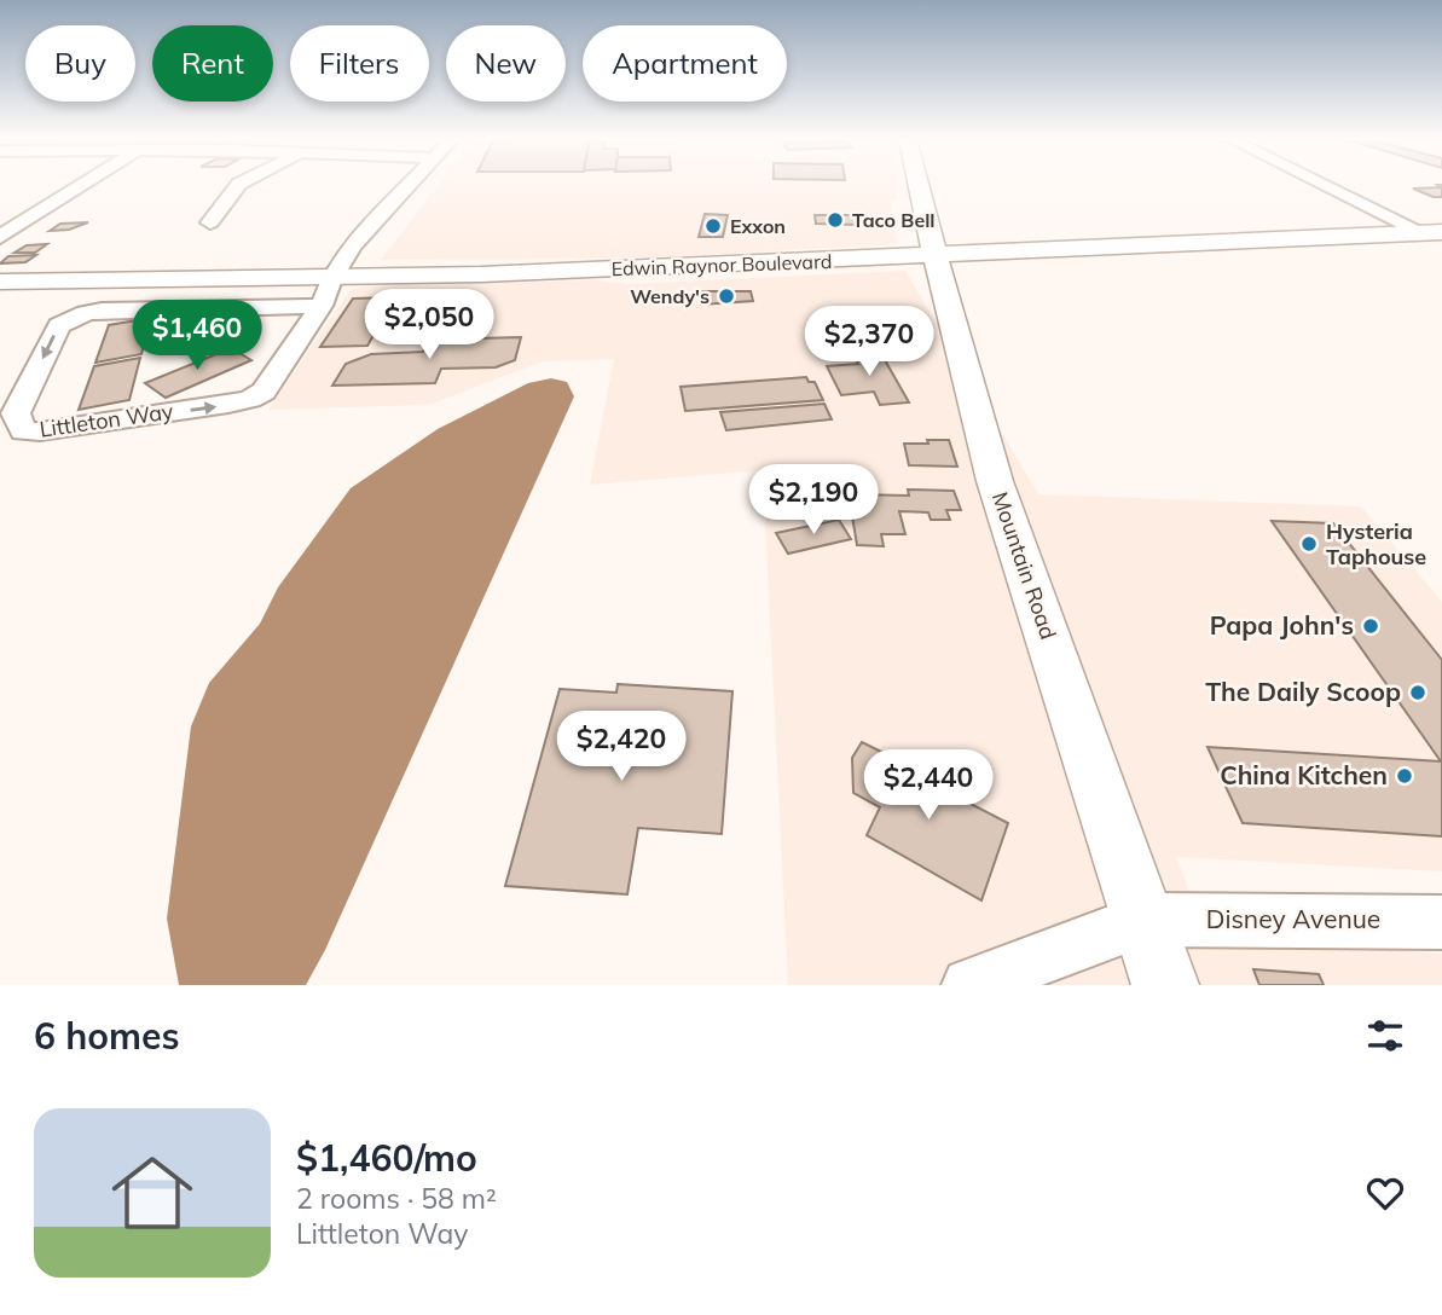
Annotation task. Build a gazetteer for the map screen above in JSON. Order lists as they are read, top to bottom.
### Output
{
  "streets": {
    "main road": ["Edwin Raynor Boulevard", "Mountain Road"],
    "street": ["Littleton Way", "Disney Avenue"]
  },
  "crossings": [
    ["Edwin Raynor Boulevard", "Littleton Way"],
    ["Edwin Raynor Boulevard", "Mountain Road"],
    ["Mountain Road", "Disney Avenue"]
  ],
  "places": [
    "Taco Bell",
    "Exxon",
    "Wendy's",
    "Hysteria Taphouse",
    "Papa John's",
    "The Daily Scoop",
    "China Kitchen"
  ],
  "page": {
    "chip": [
      "Buy",
      "Rent",
      "Filters",
      "New",
      "Apartment"
    ],
    "price": [
      "$2,050",
      "$1,460",
      "$2,370",
      "$2,190",
      "$2,420",
      "$2,440"
    ],
    "heading": "6 homes",
    "list": [
      {
        "name": "$1,460/mo",
        "note": "2 rooms · 58 m² · Littleton Way"
      }
    ]
  }
}
